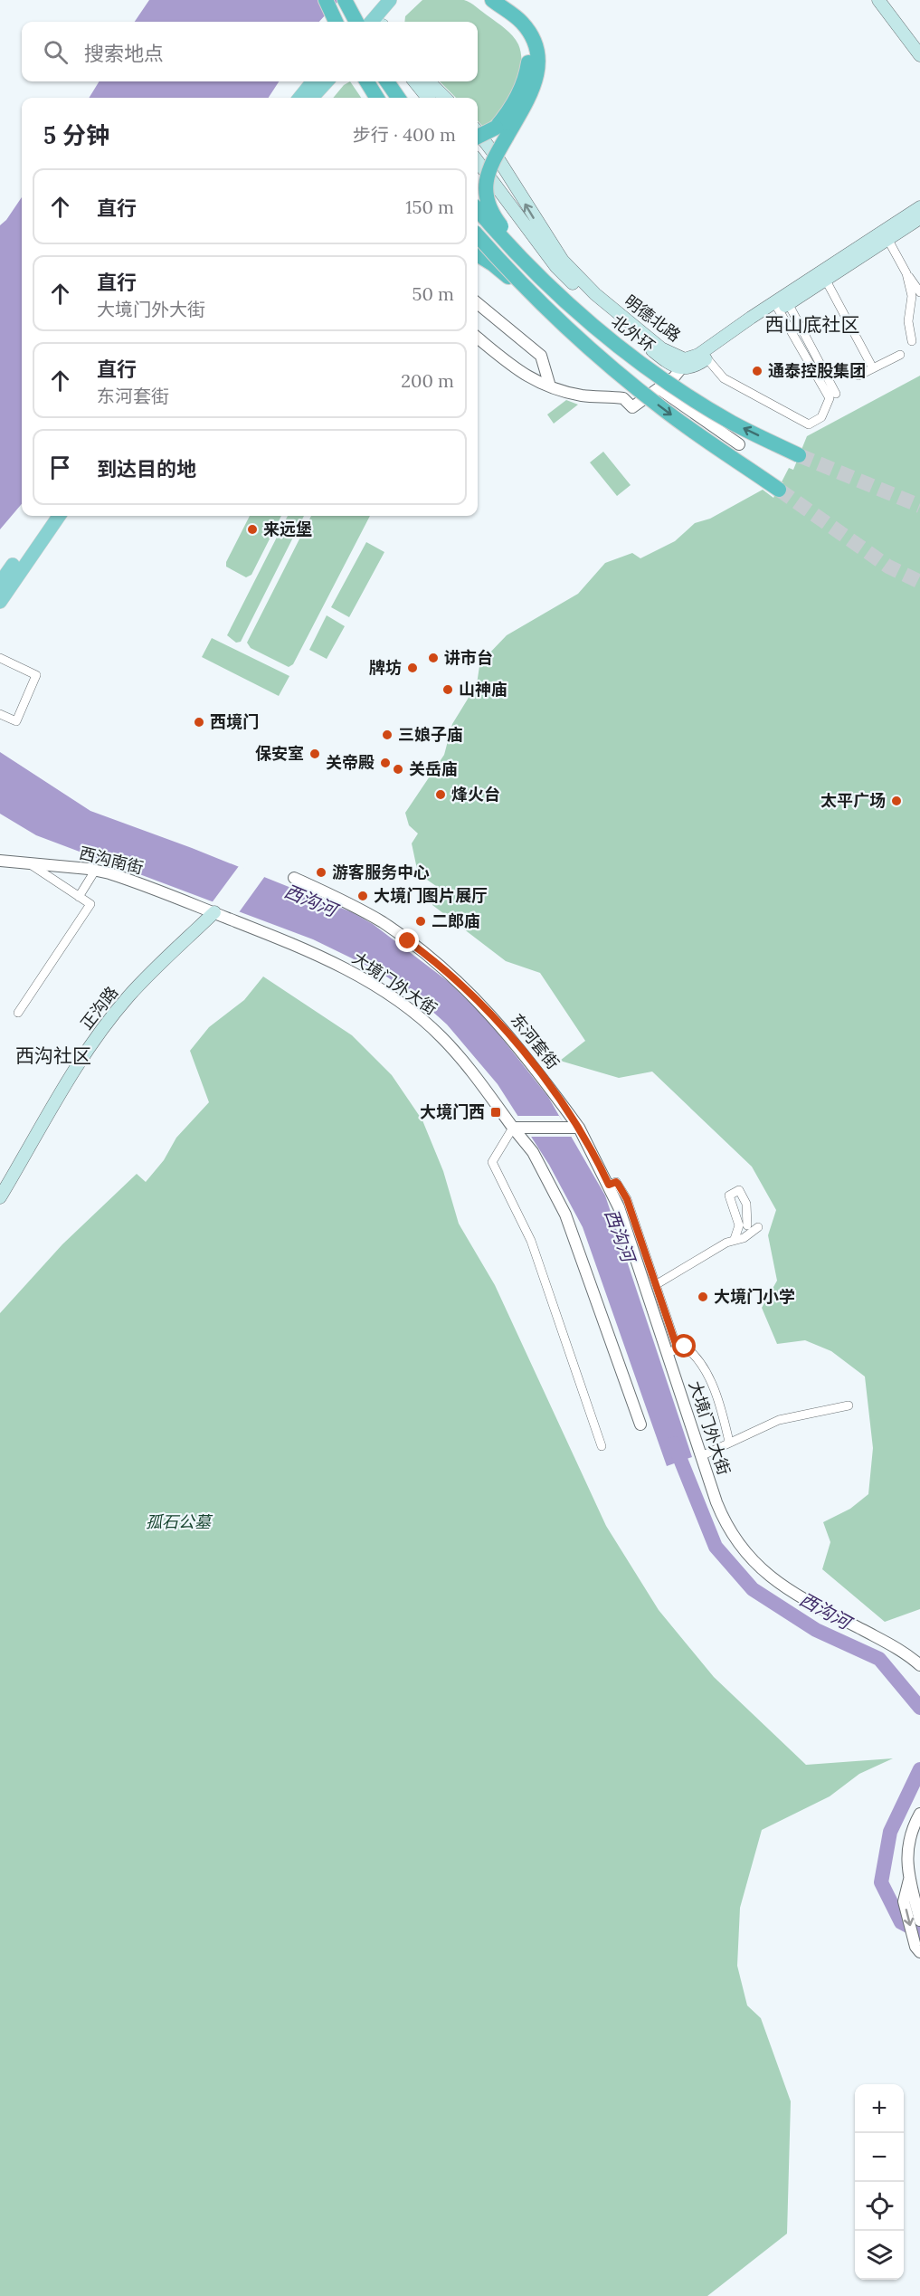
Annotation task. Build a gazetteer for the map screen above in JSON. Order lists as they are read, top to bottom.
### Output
{
  "streets": {
    "highway": ["北外环"],
    "main road": ["明德北路", "正沟路"],
    "street": ["西沟南街", "大境门外大街", "东河套街"]
  },
  "crossings": [
    ["西沟南街", "大境门外大街"],
    ["西沟南街", "正沟路"],
    ["大境门外大街", "正沟路"],
    ["大境门外大街", "东河套街"]
  ],
  "districts": ["西山底社区", "西沟社区"],
  "water": ["西沟河"],
  "parks": ["孤石公墓"],
  "places": {
    "other": [
      "通泰控股集团",
      "来远堡",
      "讲市台",
      "牌坊",
      "山神庙",
      "西境门",
      "三娘子庙",
      "保安室",
      "关帝殿",
      "关岳庙",
      "烽火台",
      "太平广场",
      "游客服务中心",
      "大境门图片展厅",
      "二郎庙",
      "大境门小学"
    ],
    "transit": ["大境门西"]
  },
  "page": {
    "search": "搜索地点",
    "heading": ["5 分钟", "步行 · 400 m"],
    "list": [
      ["直行", "150 m"],
      ["直行", "大境门外大街", "50 m"],
      ["直行", "东河套街", "200 m"],
      "到达目的地"
    ],
    "map_buttons": ["+", "−"]
  }
}
